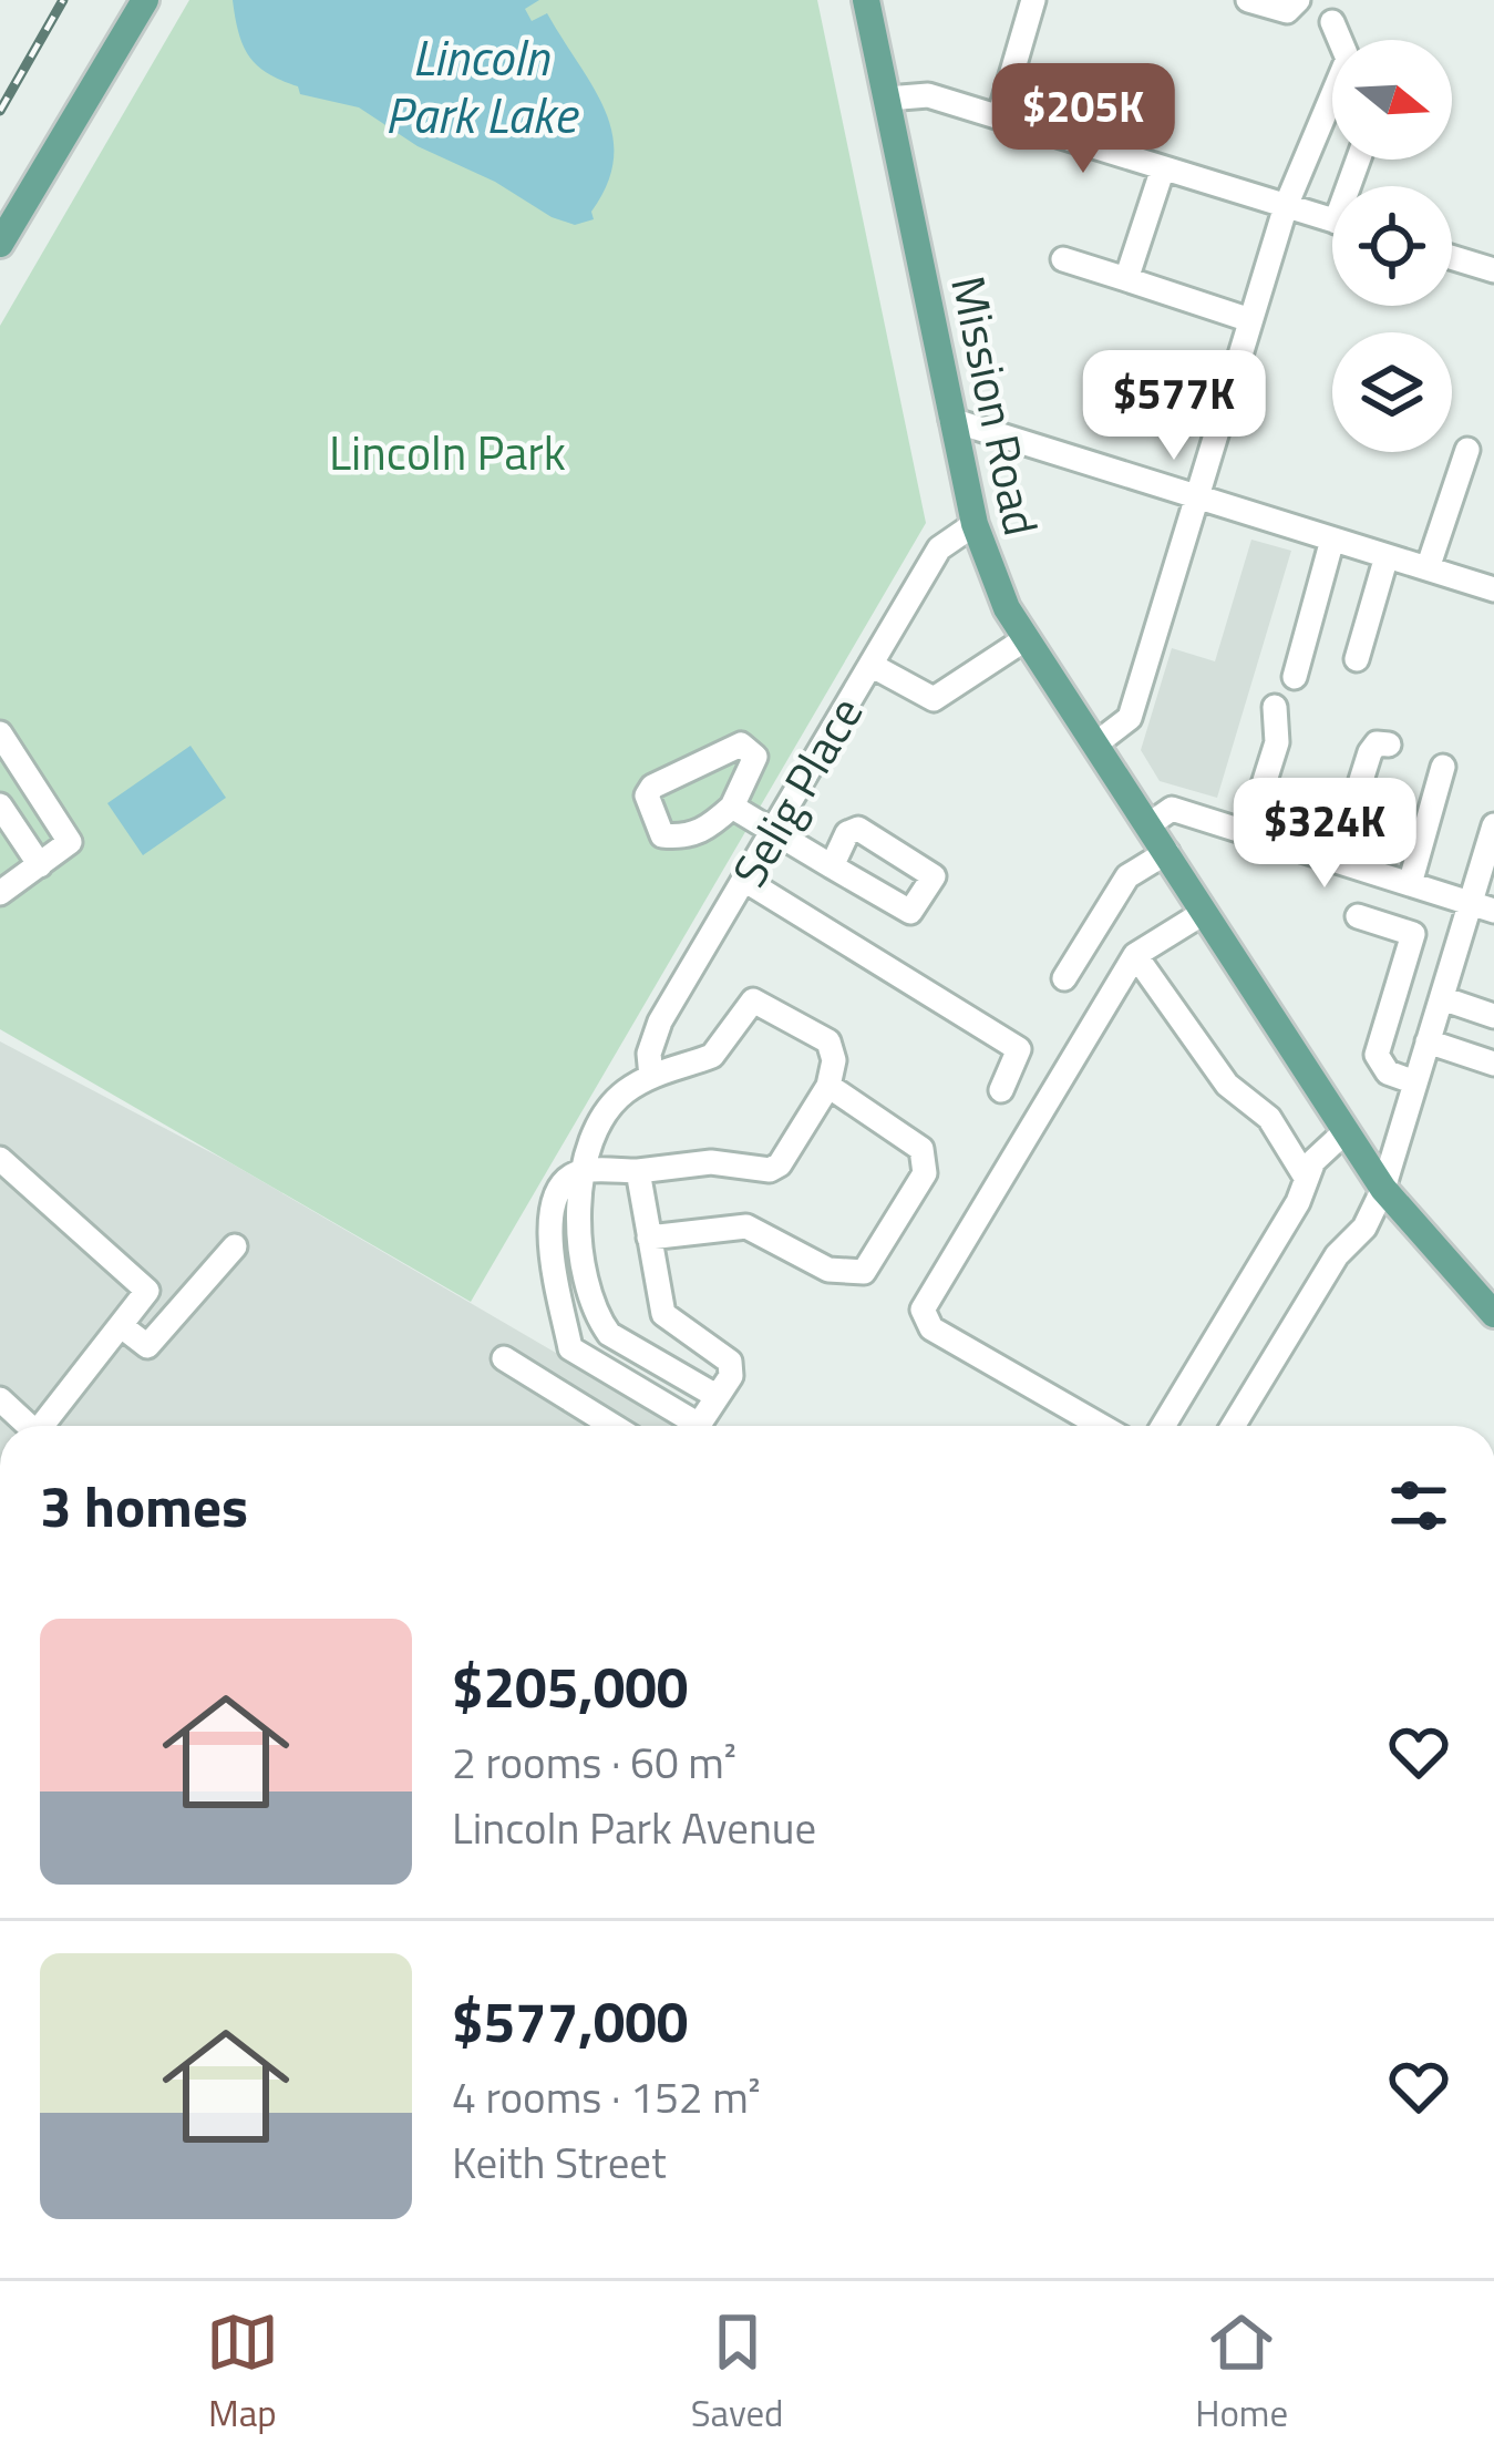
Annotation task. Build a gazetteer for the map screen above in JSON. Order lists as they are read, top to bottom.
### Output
{
  "streets": {
    "main road": ["Mission Road"],
    "street": ["Selig Place"]
  },
  "crossings": [
    ["Mission Road", "Selig Place"]
  ],
  "water": ["Lincoln Park Lake"],
  "parks": ["Lincoln Park"],
  "north": "right",
  "page": {
    "price": ["$205K", "$577K", "$324K"],
    "heading": "3 homes",
    "list": [
      {
        "name": "$205,000",
        "note": "2 rooms · 60 m² · Lincoln Park Avenue"
      },
      {
        "name": "$577,000",
        "note": "4 rooms · 152 m² · Keith Street"
      }
    ],
    "tabs": ["Map", "Saved", "Home"]
  }
}
